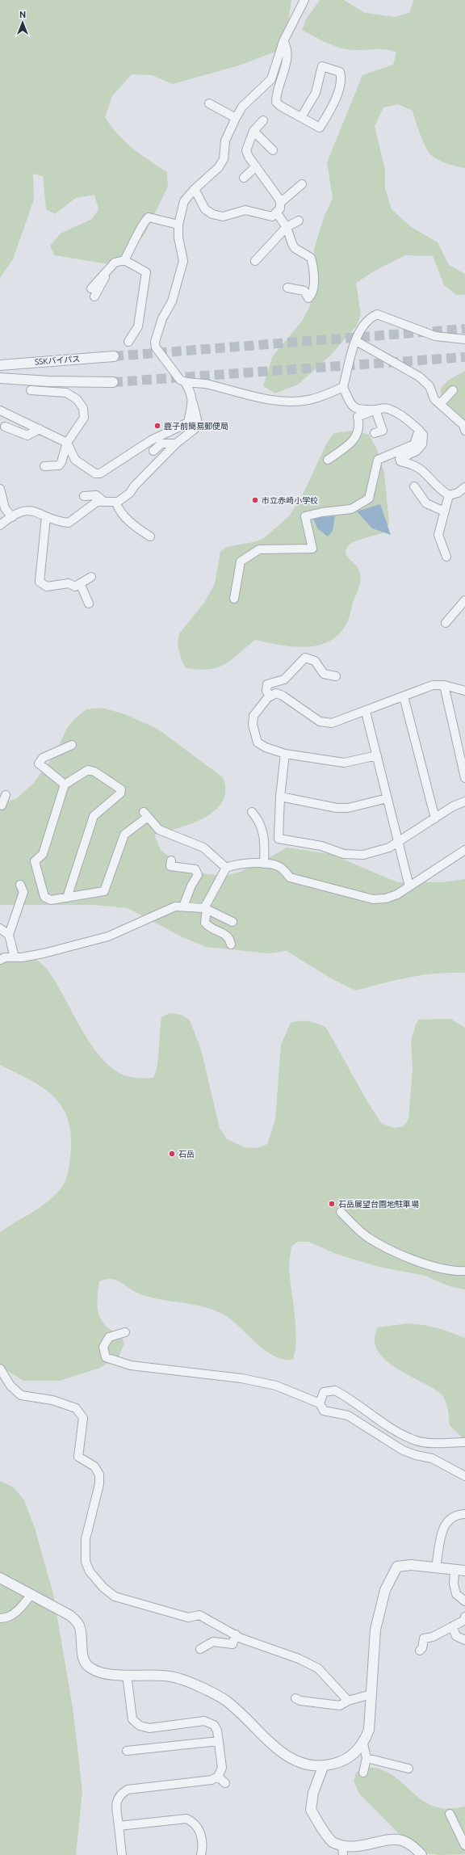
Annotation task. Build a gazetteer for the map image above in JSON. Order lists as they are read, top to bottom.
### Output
{
  "streets": {
    "street": ["SSKバイパス"]
  },
  "places": [
    "鹿子前簡易郵便局",
    "市立赤崎小学校",
    "石岳",
    "石岳展望台園地駐車場"
  ],
  "north": "top"
}
